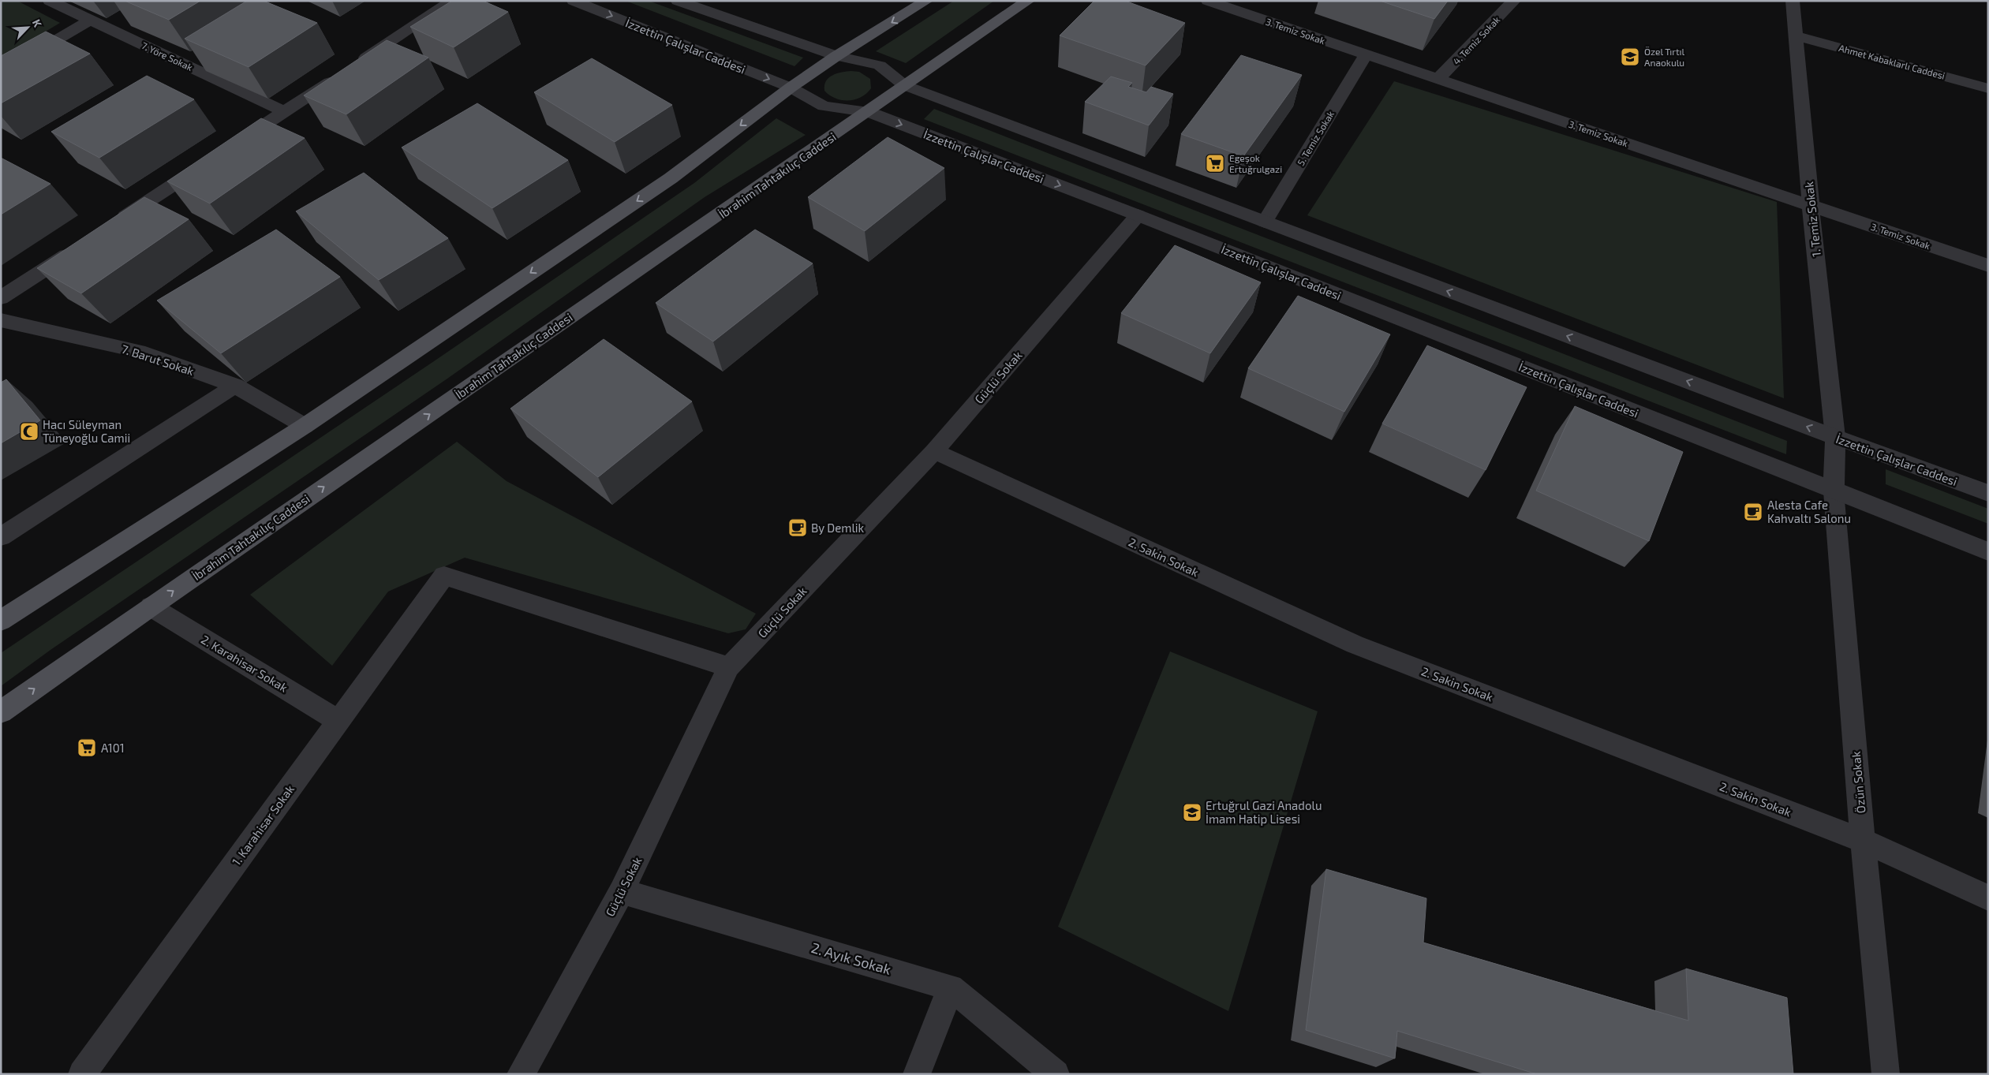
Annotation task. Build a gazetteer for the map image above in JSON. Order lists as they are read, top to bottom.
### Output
{
  "streets": {
    "main road": ["İbrahim Tahtakılıç Caddesi"],
    "street": [
      "3. Temiz Sokak",
      "4. Temiz Sokak",
      "İzzettin Çalışlar Caddesi",
      "7. Yöre Sokak",
      "Ahmet Kabaklarlı Caddesi",
      "5. Temiz Sokak",
      "1. Temiz Sokak",
      "7. Barut Sokak",
      "Güçlü Sokak",
      "2. Sakin Sokak",
      "2. Karahisar Sokak",
      "Özün Sokak",
      "1. Karahisar Sokak",
      "2. Ayık Sokak"
    ]
  },
  "crossings": [
    ["3. Temiz Sokak", "4. Temiz Sokak"],
    ["3. Temiz Sokak", "5. Temiz Sokak"],
    ["3. Temiz Sokak", "1. Temiz Sokak"],
    ["İzzettin Çalışlar Caddesi", "5. Temiz Sokak"],
    ["İzzettin Çalışlar Caddesi", "İbrahim Tahtakılıç Caddesi"],
    ["İzzettin Çalışlar Caddesi", "1. Temiz Sokak"],
    ["İzzettin Çalışlar Caddesi", "Güçlü Sokak"],
    ["İzzettin Çalışlar Caddesi", "Özün Sokak"],
    ["Ahmet Kabaklarlı Caddesi", "1. Temiz Sokak"],
    ["İbrahim Tahtakılıç Caddesi", "2. Karahisar Sokak"],
    ["1. Temiz Sokak", "Özün Sokak"],
    ["Güçlü Sokak", "2. Sakin Sokak"],
    ["Güçlü Sokak", "1. Karahisar Sokak"],
    ["Güçlü Sokak", "2. Ayık Sokak"],
    ["2. Sakin Sokak", "Özün Sokak"],
    ["2. Karahisar Sokak", "1. Karahisar Sokak"]
  ],
  "places": {
    "school or university": ["Özel Tırtıl Anaokulu", "Ertuğrul Gazi Anadolu İmam Hatip Lisesi"],
    "supermarket": ["Egeşok Ertuğrulgazi", "A101"],
    "mosque": ["Hacı Süleyman Tüneyoğlu Camii"],
    "cafe": ["Alesta Cafe Kahvaltı Salonu", "By Demlik"]
  },
  "north": "top right"
}
